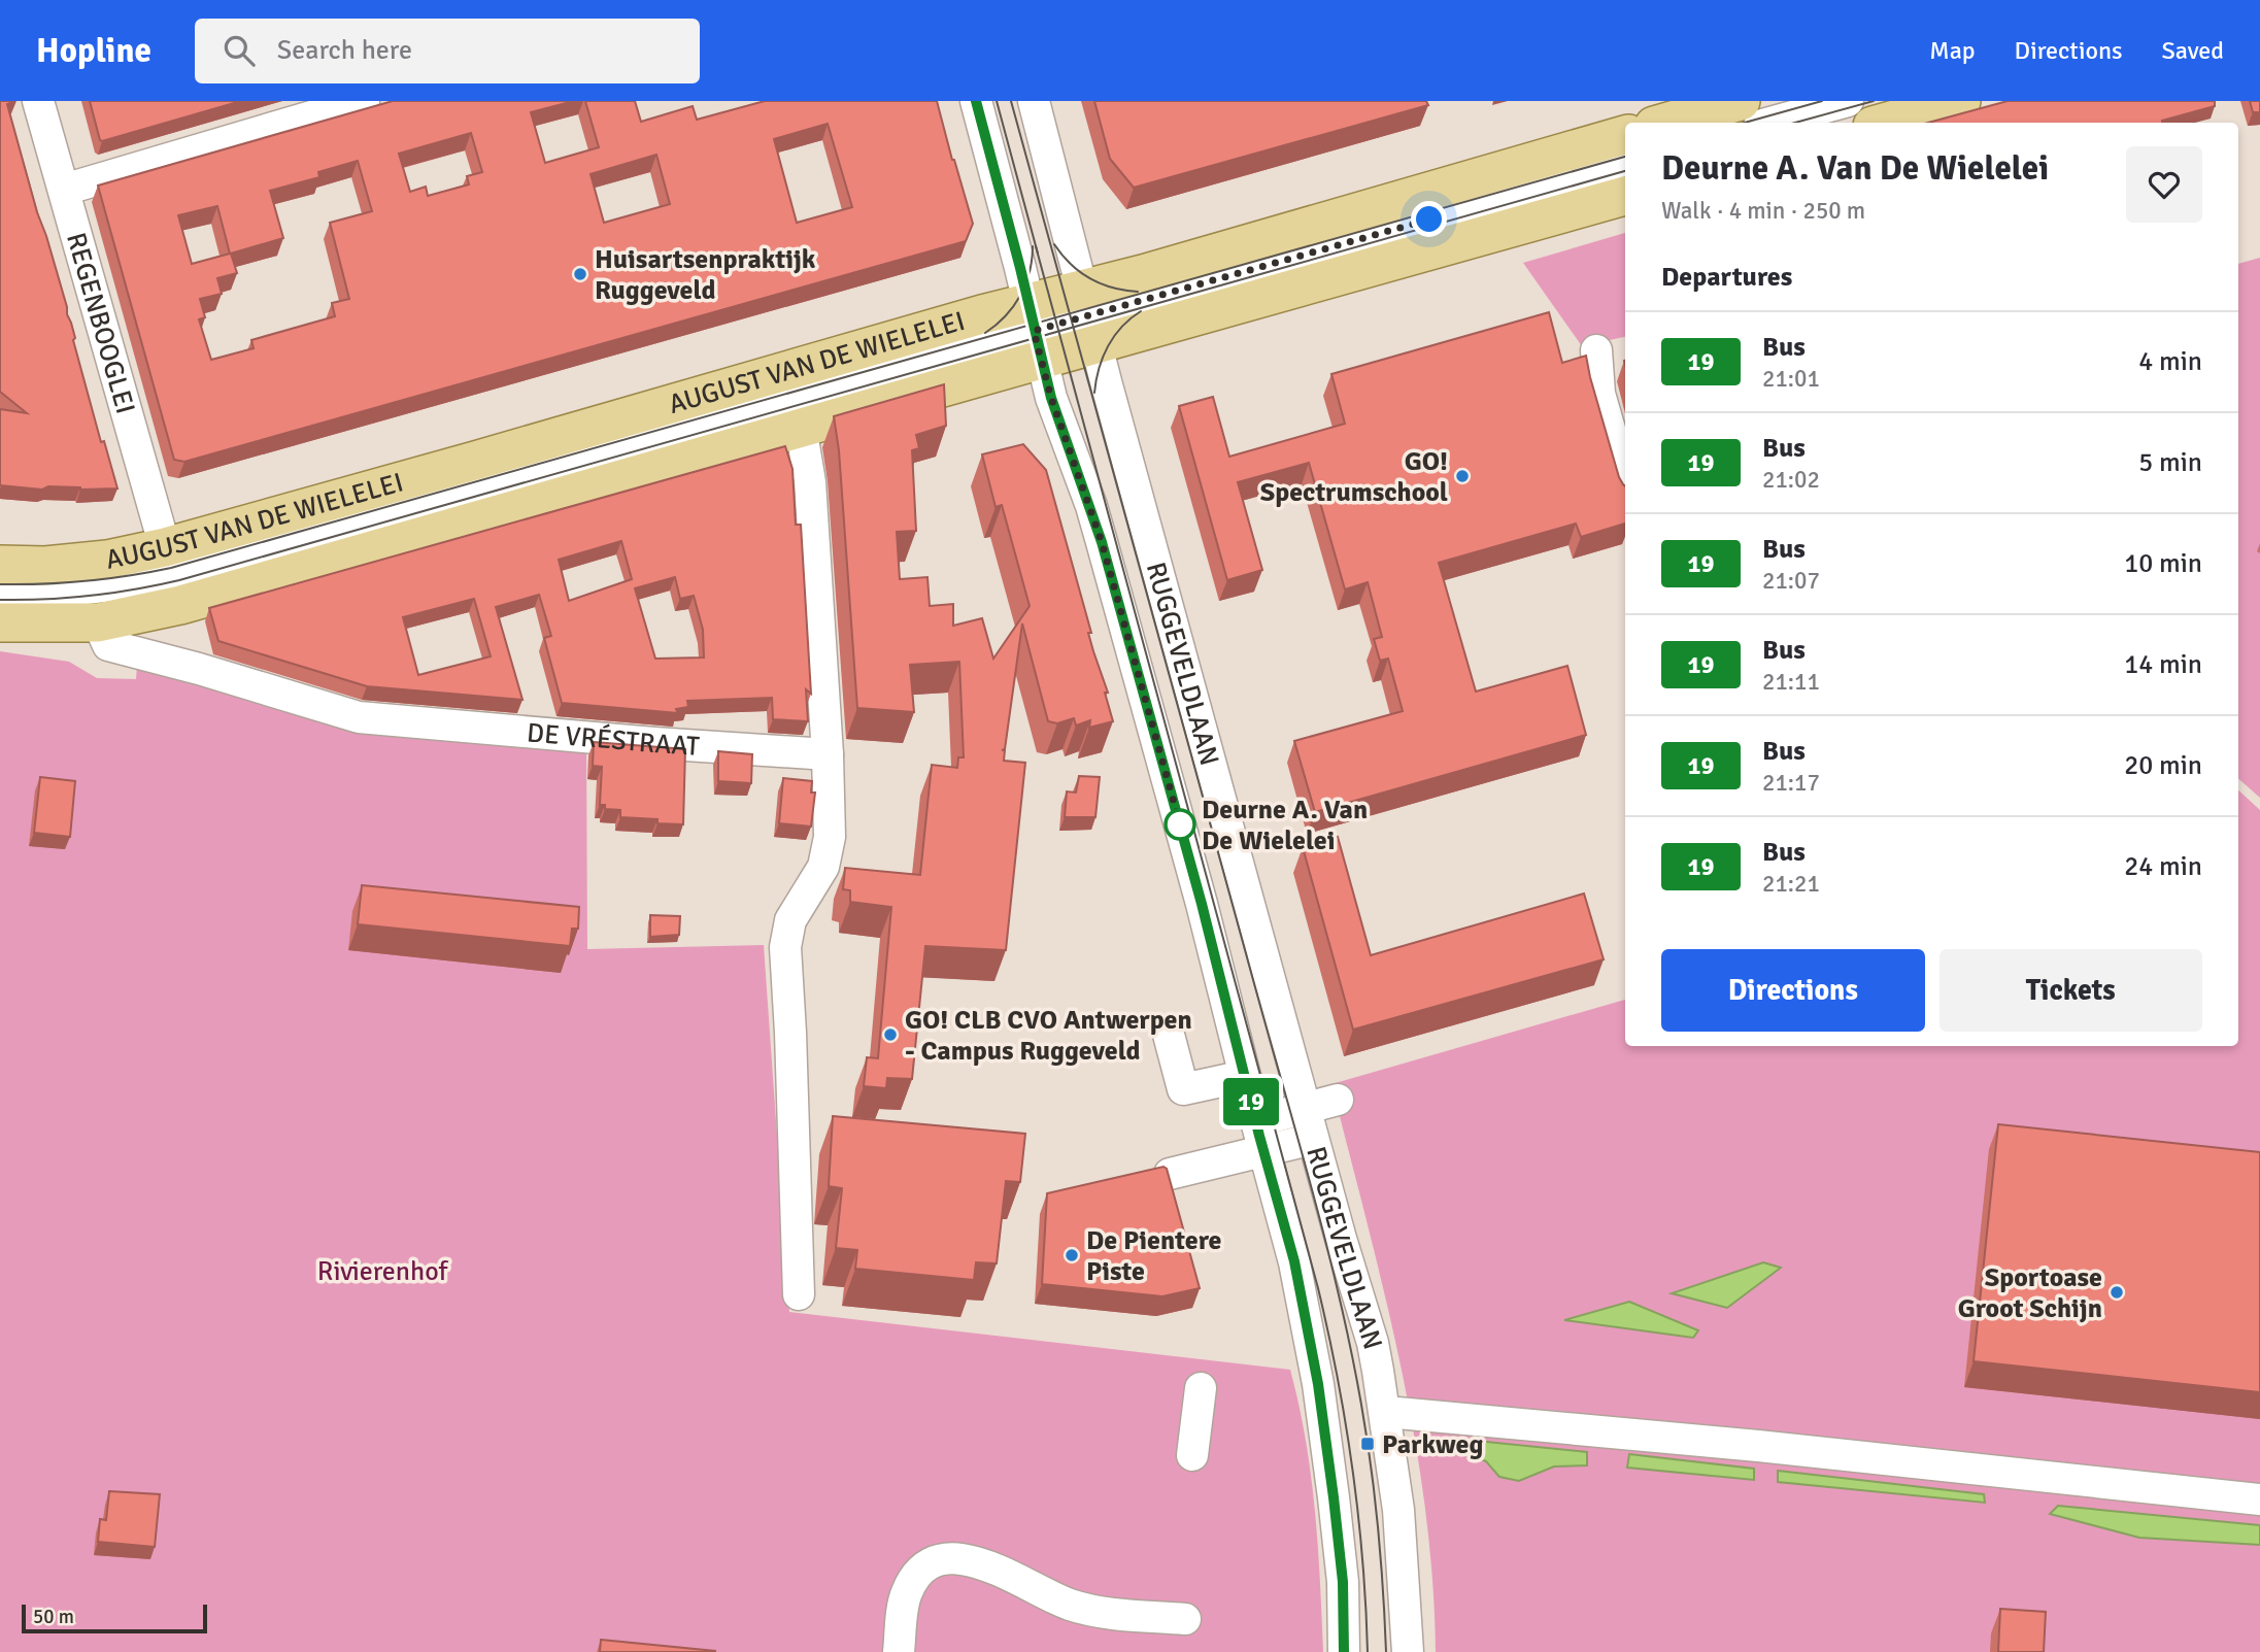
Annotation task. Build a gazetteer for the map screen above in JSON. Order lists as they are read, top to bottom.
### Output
{
  "streets": {
    "main road": ["AUGUST VAN DE WIELELEI"],
    "street": ["REGENBOOGLEI", "RUGGEVELDLAAN", "DE VRÉSTRAAT"]
  },
  "crossings": [
    ["REGENBOOGLEI", "AUGUST VAN DE WIELELEI"],
    ["AUGUST VAN DE WIELELEI", "RUGGEVELDLAAN"],
    ["AUGUST VAN DE WIELELEI", "DE VRÉSTRAAT"]
  ],
  "parks": ["Rivierenhof"],
  "places": {
    "other": [
      "Huisartsenpraktijk Ruggeveld",
      "GO! Spectrumschool",
      "Deurne A. Van De Wielelei",
      "GO! CLB CVO Antwerpen - Campus Ruggeveld",
      "De Pientere Piste",
      "Sportoase Groot Schijn"
    ],
    "transit": ["Parkweg"]
  },
  "lines": ["bus line 19"],
  "scale_bar": "50 m",
  "page": {
    "header": "Hopline",
    "search": "Search here",
    "nav": ["Map", "Directions", "Saved"],
    "on_map": "19",
    "heading": [
      ["Deurne A. Van De Wielelei", "Walk · 4 min · 250 m"],
      "Departures"
    ],
    "list": [
      {
        "mark": "19",
        "name": "Bus",
        "note": "21:01",
        "value": "4 min"
      },
      {
        "mark": "19",
        "name": "Bus",
        "note": "21:02",
        "value": "5 min"
      },
      {
        "mark": "19",
        "name": "Bus",
        "note": "21:07",
        "value": "10 min"
      },
      {
        "mark": "19",
        "name": "Bus",
        "note": "21:11",
        "value": "14 min"
      },
      {
        "mark": "19",
        "name": "Bus",
        "note": "21:17",
        "value": "20 min"
      },
      {
        "mark": "19",
        "name": "Bus",
        "note": "21:21",
        "value": "24 min"
      }
    ],
    "buttons": ["Directions", "Tickets"],
    "scale": "50 m"
  }
}
